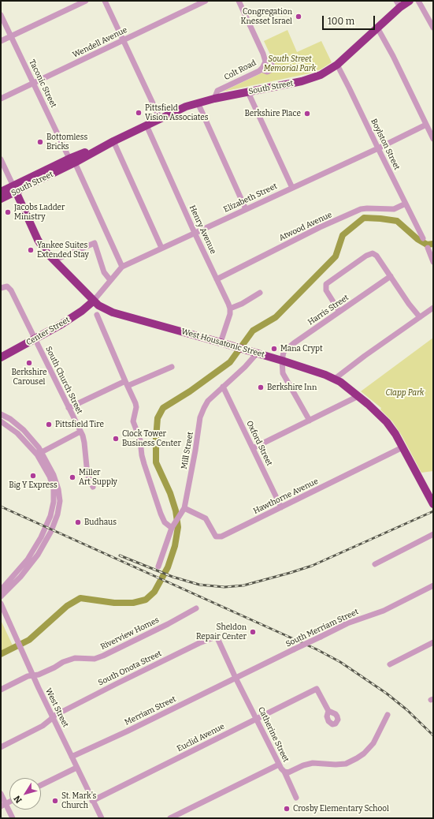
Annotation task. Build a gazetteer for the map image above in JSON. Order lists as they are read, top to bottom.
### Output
{
  "streets": {
    "highway": ["South Street", "Center Street", "West Housatonic Street"],
    "street": [
      "Wendell Avenue",
      "Colt Road",
      "Taconic Street",
      "Boylston Street",
      "Elizabeth Street",
      "Atwood Avenue",
      "Henry Avenue",
      "Harris Street",
      "South Church Street",
      "Oxford Street",
      "Mill Street",
      "Hawthorne Avenue",
      "South Merriam Street",
      "Riverview Homes",
      "South Onota Street",
      "West Street",
      "Merriam Street",
      "Catherine Street",
      "Euclid Avenue"
    ]
  },
  "crossings": [
    ["Wendell Avenue", "Taconic Street"],
    ["Colt Road", "South Street"],
    ["Taconic Street", "South Street"],
    ["Taconic Street", "Elizabeth Street"],
    ["South Street", "Boylston Street"],
    ["South Street", "Henry Avenue"],
    ["South Street", "West Housatonic Street"],
    ["Boylston Street", "Elizabeth Street"],
    ["Boylston Street", "Atwood Avenue"],
    ["Elizabeth Street", "Henry Avenue"],
    ["Elizabeth Street", "Center Street"],
    ["Elizabeth Street", "West Housatonic Street"],
    ["Atwood Avenue", "Henry Avenue"],
    ["Harris Street", "West Housatonic Street"],
    ["Center Street", "West Housatonic Street"],
    ["Center Street", "South Church Street"],
    ["West Housatonic Street", "Mill Street"],
    ["West Housatonic Street", "Hawthorne Avenue"],
    ["Oxford Street", "Mill Street"],
    ["Oxford Street", "Hawthorne Avenue"],
    ["Mill Street", "Hawthorne Avenue"],
    ["South Merriam Street", "Merriam Street"],
    ["South Merriam Street", "Catherine Street"],
    ["Riverview Homes", "West Street"],
    ["South Onota Street", "West Street"],
    ["South Onota Street", "Catherine Street"],
    ["West Street", "Merriam Street"],
    ["West Street", "Euclid Avenue"],
    ["Merriam Street", "Catherine Street"],
    ["Catherine Street", "Euclid Avenue"]
  ],
  "parks": ["South Street Memorial Park", "Clapp Park"],
  "places": [
    "Congregation Knesset Israel",
    "Pittsfield Vision Associates",
    "Berkshire Place",
    "Bottomless Bricks",
    "Jacobs Ladder Ministry",
    "Yankee Suites Extended Stay",
    "Mana Crypt",
    "Berkshire Carousel",
    "Berkshire Inn",
    "Pittsfield Tire",
    "Clock Tower Business Center",
    "Big Y Express",
    "Miller Art Supply",
    "Budhaus",
    "Sheldon Repair Center",
    "St. Mark's Church",
    "Crosby Elementary School"
  ],
  "scale_bar": "100 m",
  "north": "bottom left"
}
